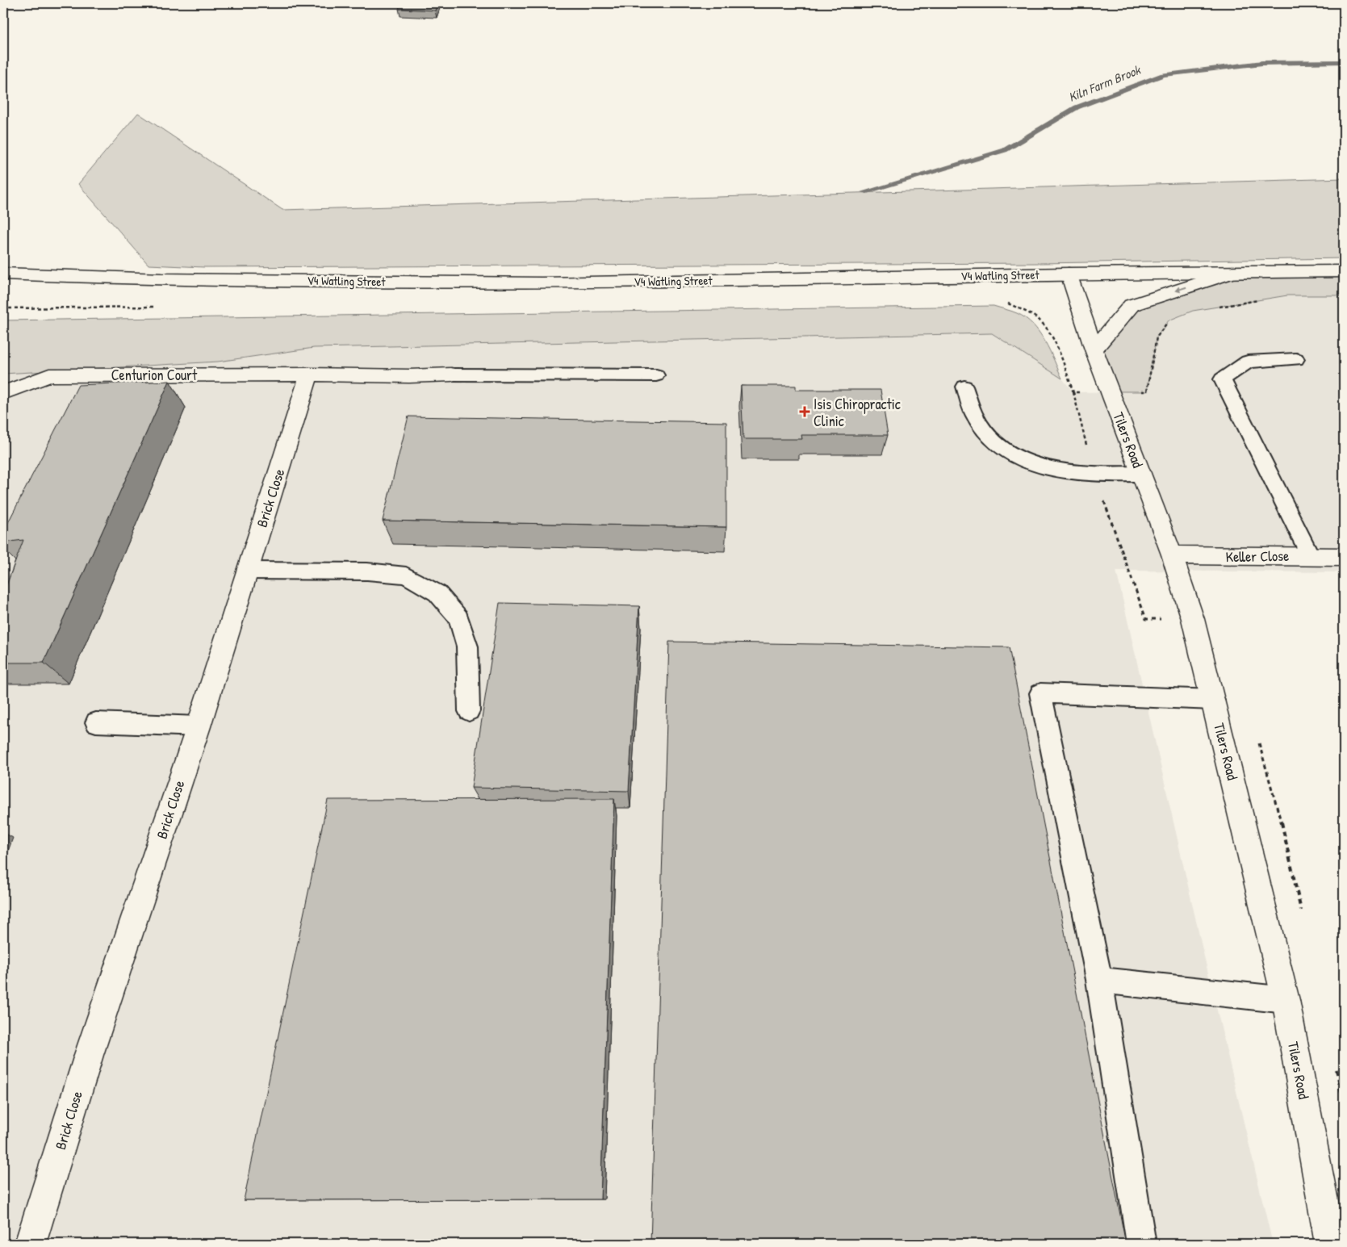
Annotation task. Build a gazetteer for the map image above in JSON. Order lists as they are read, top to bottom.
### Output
{
  "streets": {
    "street": [
      "V4 Watling Street",
      "Centurion Court",
      "Tilers Road",
      "Brick Close",
      "Keller Close"
    ]
  },
  "crossings": [
    ["V4 Watling Street", "Tilers Road"],
    ["Centurion Court", "Brick Close"],
    ["Tilers Road", "Keller Close"]
  ],
  "water": ["Kiln Farm Brook"],
  "places": {
    "health": ["Isis Chiropractic Clinic"]
  }
}
